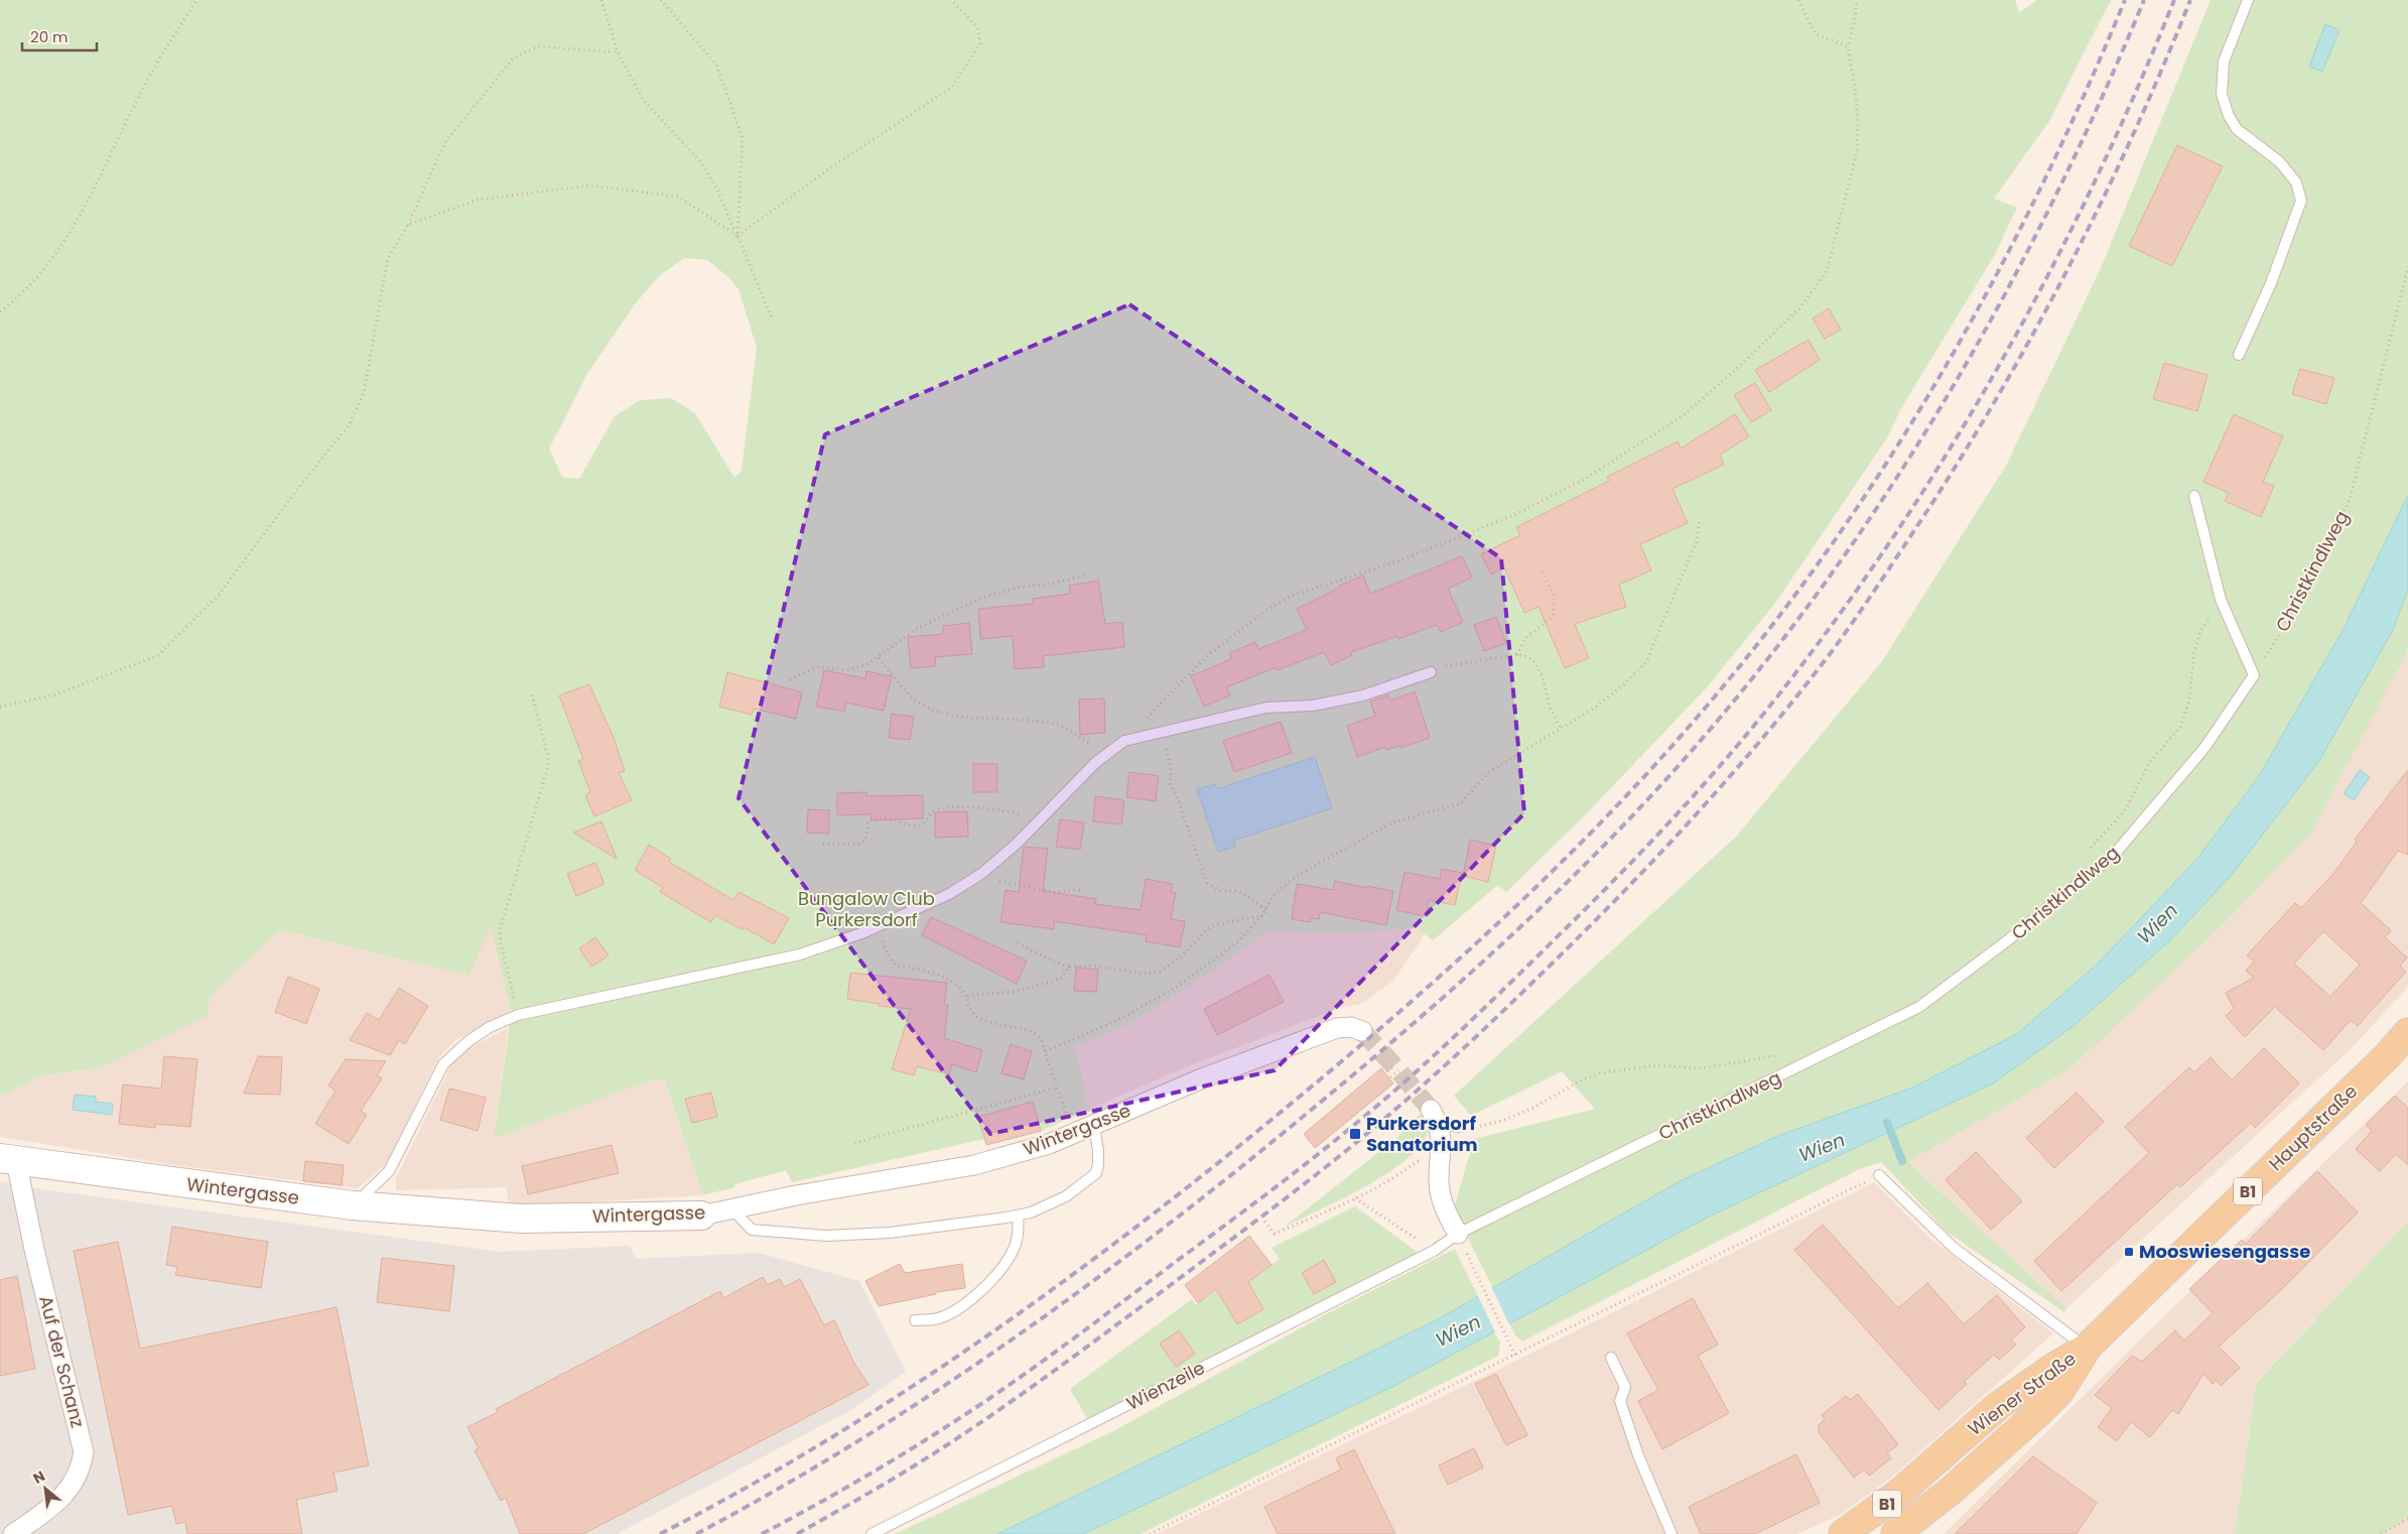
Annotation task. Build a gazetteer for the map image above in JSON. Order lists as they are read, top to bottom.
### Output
{
  "streets": {
    "main road": ["Hauptstraße", "B1", "Wiener Straße"],
    "street": ["Wintergasse", "Auf der Schanz"],
    "lane": ["Christkindlweg", "Wienzeile"]
  },
  "crossings": [
    ["Christkindlweg", "Wienzeile"],
    ["Hauptstraße", "Wiener Straße"],
    ["Wintergasse", "Auf der Schanz"]
  ],
  "water": ["Wien"],
  "parks": ["Bungalow Club Purkersdorf"],
  "places": {
    "transit": ["Purkersdorf Sanatorium", "Mooswiesengasse"]
  },
  "scale_bar": "20 m",
  "north": "top left"
}
